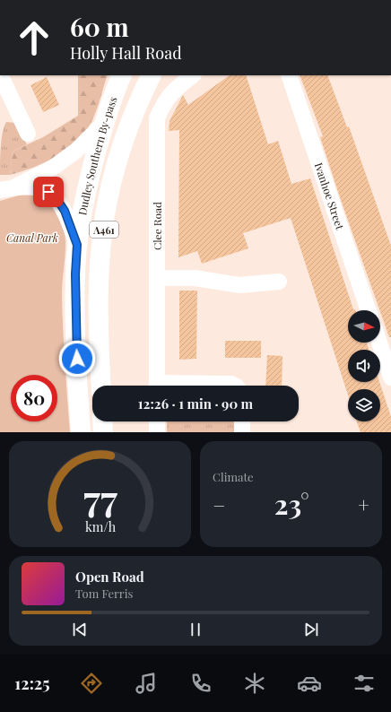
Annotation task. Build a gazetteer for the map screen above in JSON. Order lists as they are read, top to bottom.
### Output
{
  "streets": {
    "highway": ["Dudley Southern By-pass", "A461"],
    "street": ["Ivanhoe Street", "Clee Road"]
  },
  "parks": ["Canal Park"],
  "north": "right",
  "page": {
    "turn": ["60 m", "Holly Hall Road"],
    "limit": "80",
    "trip": "12:26 · 1 min · 90 m",
    "tile": "Climate",
    "heat": ["−", "23°", "+"],
    "song": ["Open Road", "Tom Ferris"],
    "tabs": "12:25",
    "gauge": ["77", "km/h"]
  }
}
